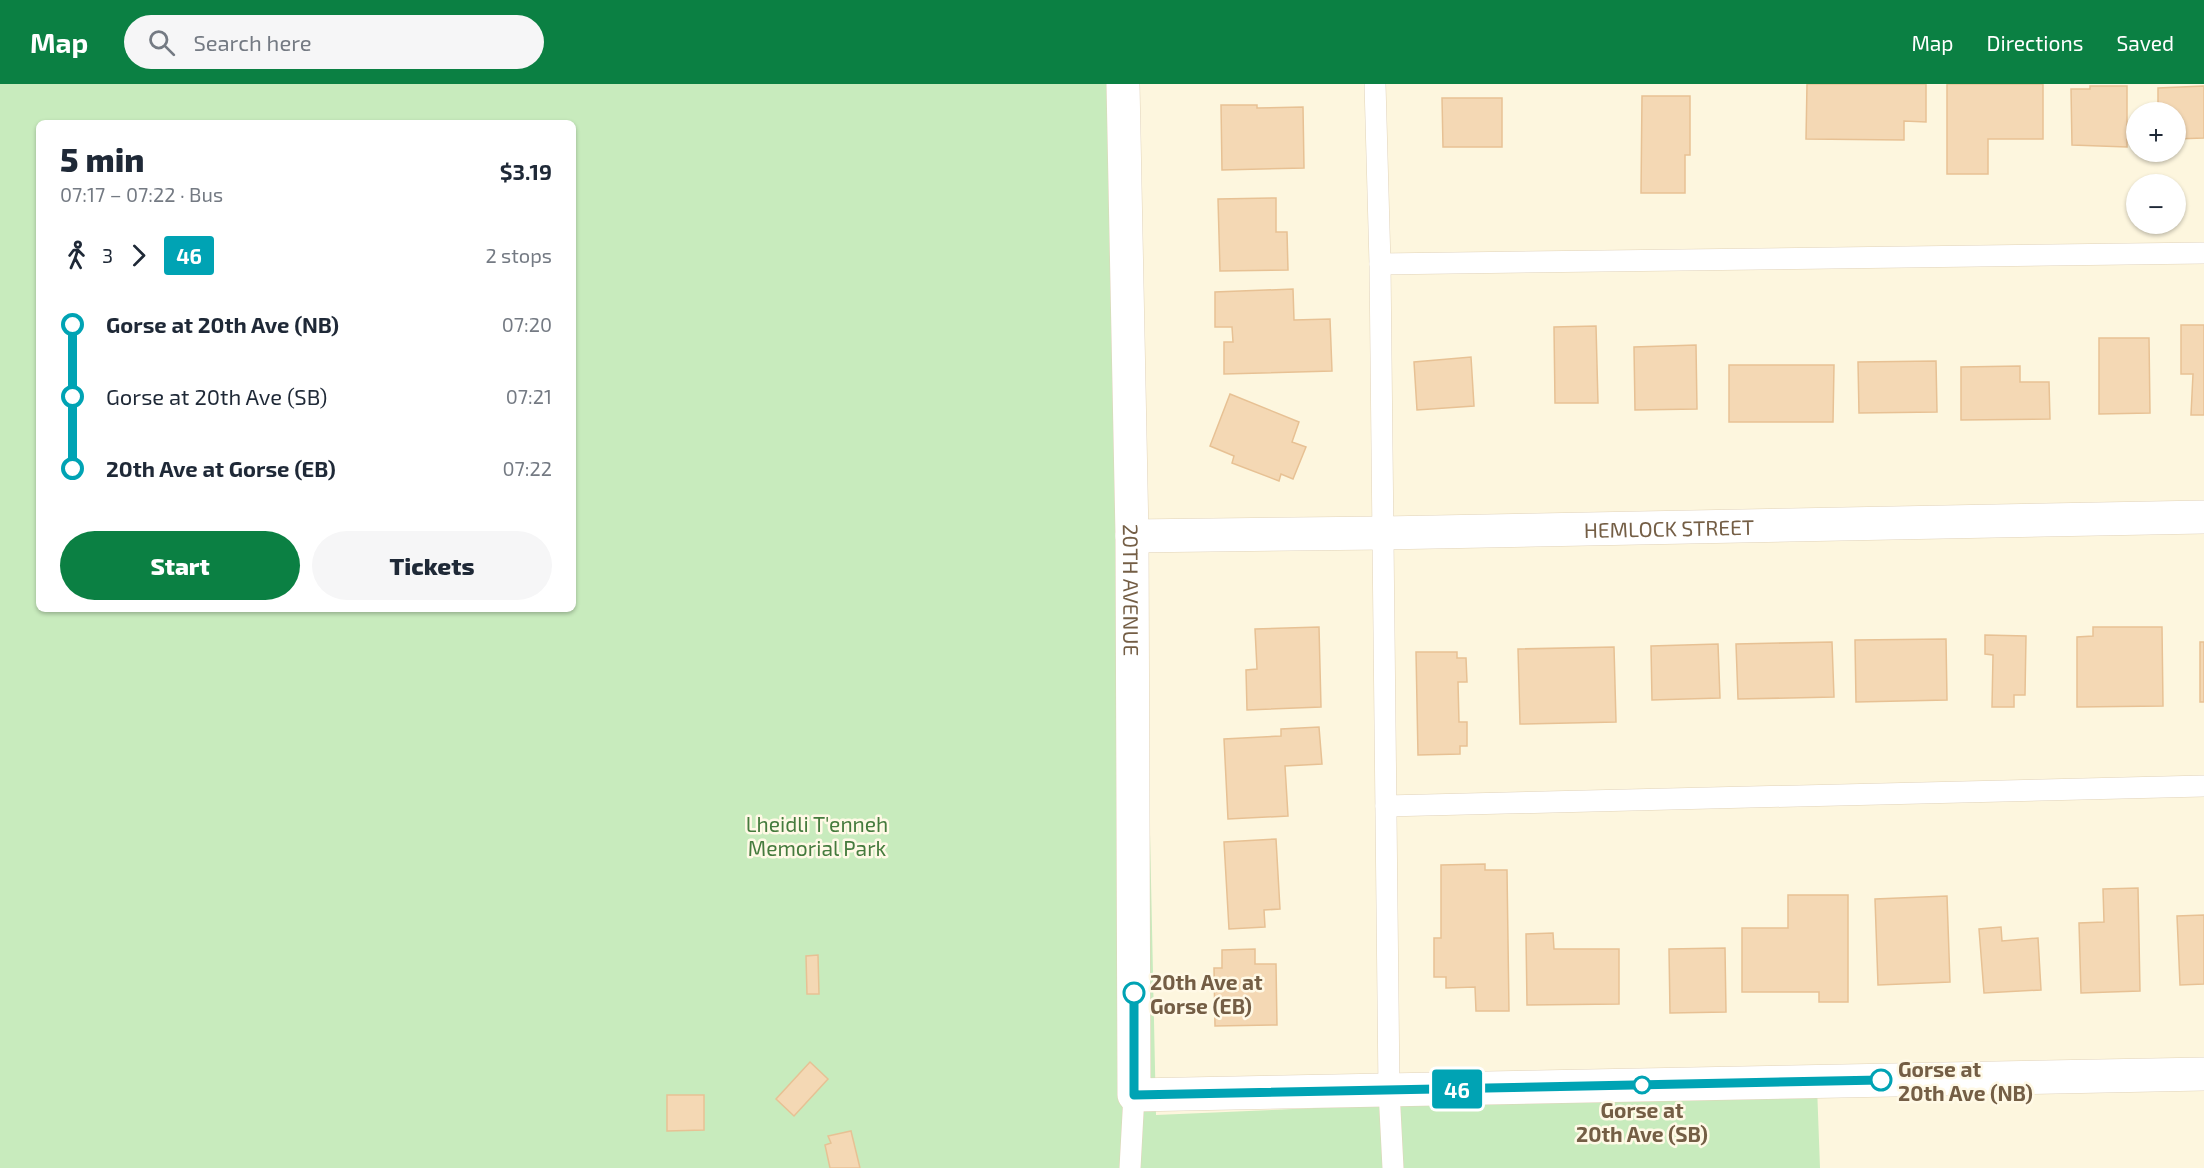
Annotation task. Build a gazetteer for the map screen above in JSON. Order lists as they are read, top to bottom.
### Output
{
  "streets": {
    "street": ["HEMLOCK STREET", "20TH AVENUE"]
  },
  "crossings": [
    ["HEMLOCK STREET", "20TH AVENUE"]
  ],
  "parks": ["Lheidli T'enneh Memorial Park"],
  "places": ["20th Ave at Gorse (EB)", "Gorse at 20th Ave (NB)", "Gorse at 20th Ave (SB)"],
  "lines": ["bus line 46"],
  "page": {
    "header": "Map",
    "search": "Search here",
    "nav": ["Map", "Directions", "Saved"],
    "on_map": "46",
    "map_buttons": ["+", "−"],
    "heading": ["5 min", "07:17 – 07:22 · Bus", "$3.19"],
    "legs": ["3", "46", "2 stops"],
    "list": [
      {
        "name": "Gorse at 20th Ave (NB)",
        "value": "07:20"
      },
      {
        "name": "Gorse at 20th Ave (SB)",
        "value": "07:21"
      },
      {
        "name": "20th Ave at Gorse (EB)",
        "value": "07:22"
      }
    ],
    "buttons": ["Start", "Tickets"]
  }
}
